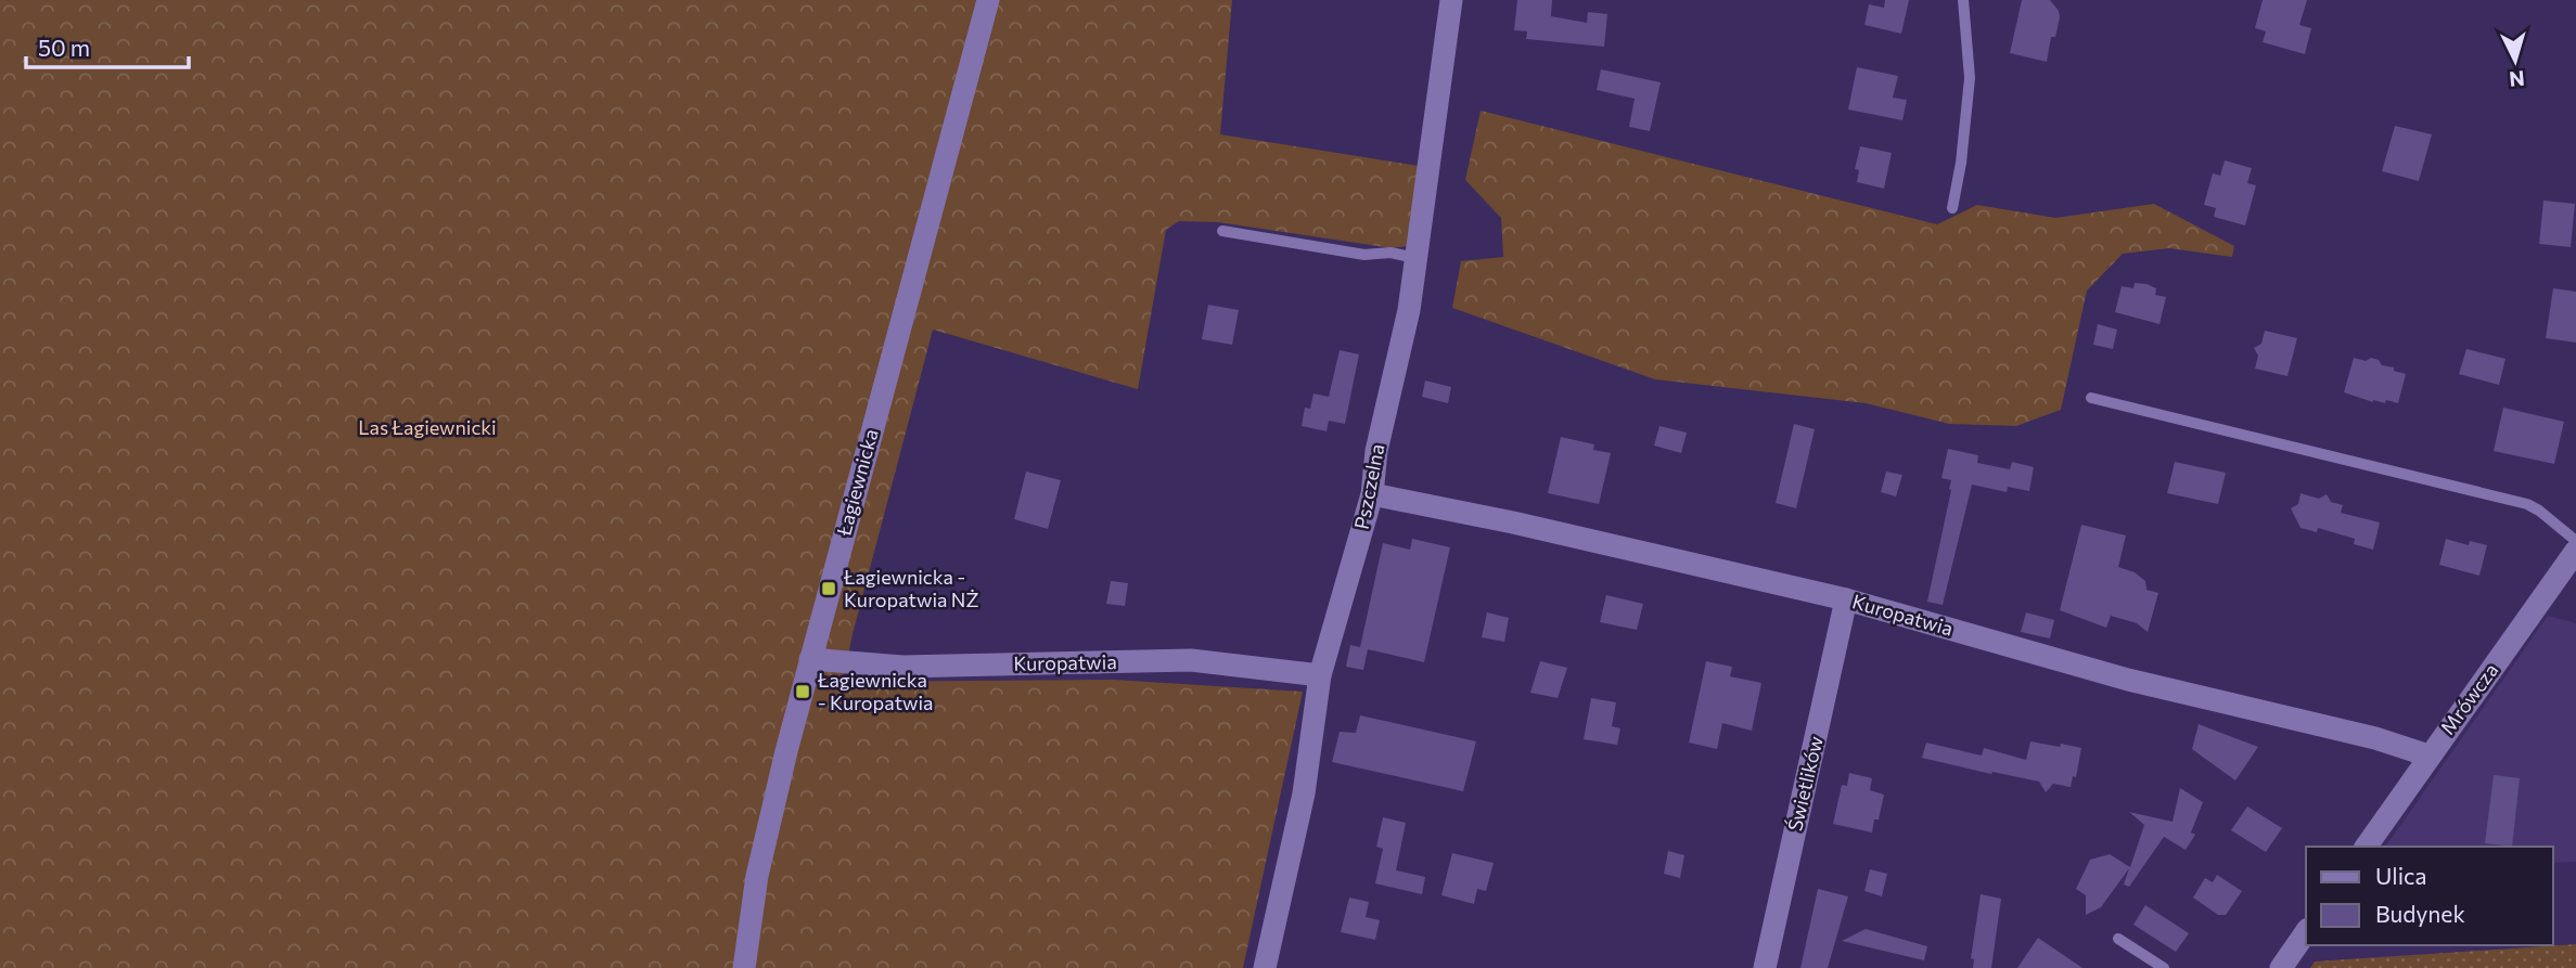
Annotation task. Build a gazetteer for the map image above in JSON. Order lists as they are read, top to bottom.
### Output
{
  "streets": {
    "street": [
      "Łagiewnicka",
      "Pszczelna",
      "Kuropatwia",
      "Mrówcza",
      "Świetlików"
    ]
  },
  "crossings": [
    ["Łagiewnicka", "Kuropatwia"],
    ["Pszczelna", "Kuropatwia"],
    ["Kuropatwia", "Mrówcza"],
    ["Kuropatwia", "Świetlików"]
  ],
  "parks": ["Las Łagiewnicki"],
  "places": {
    "transit": ["Łagiewnicka - Kuropatwia NŻ", "Łagiewnicka - Kuropatwia"]
  },
  "legend": ["Ulica", "Budynek"],
  "scale_bar": "50 m",
  "north": "bottom"
}
